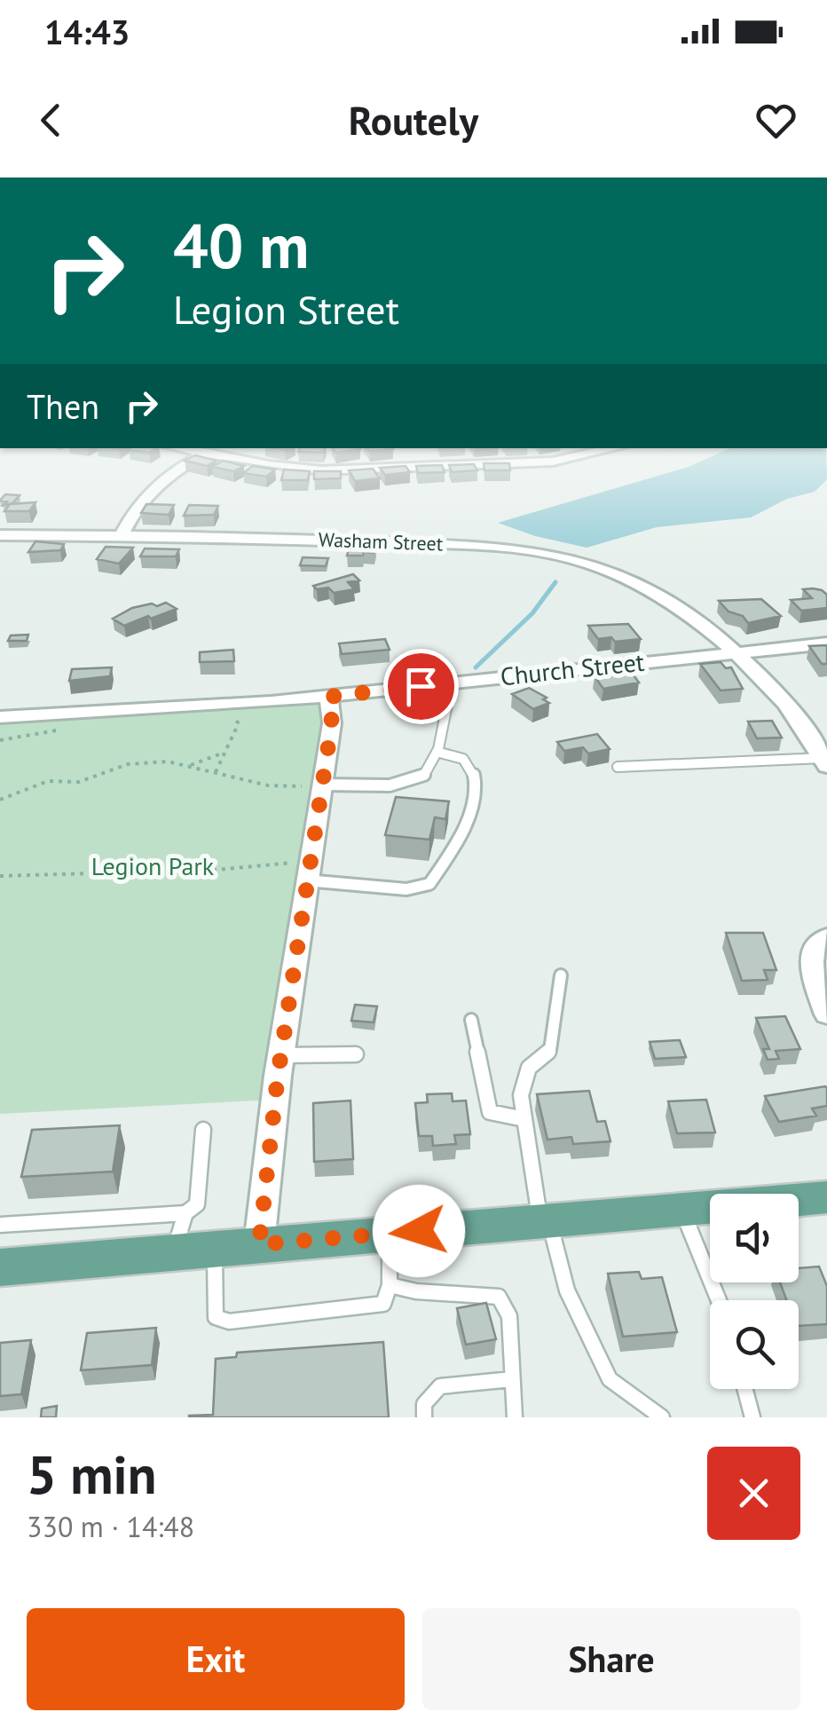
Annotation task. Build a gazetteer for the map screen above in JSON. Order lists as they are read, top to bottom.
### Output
{
  "streets": {
    "street": ["Washam Street", "Church Street"]
  },
  "crossings": [
    ["Washam Street", "Church Street"]
  ],
  "parks": ["Legion Park"],
  "page": {
    "status": "14:43",
    "header": "Routely",
    "turn": ["40 m", "Legion Street"],
    "then": "Then",
    "heading": ["5 min", "330 m · 14:48"],
    "buttons": ["Exit", "Share"]
  }
}
